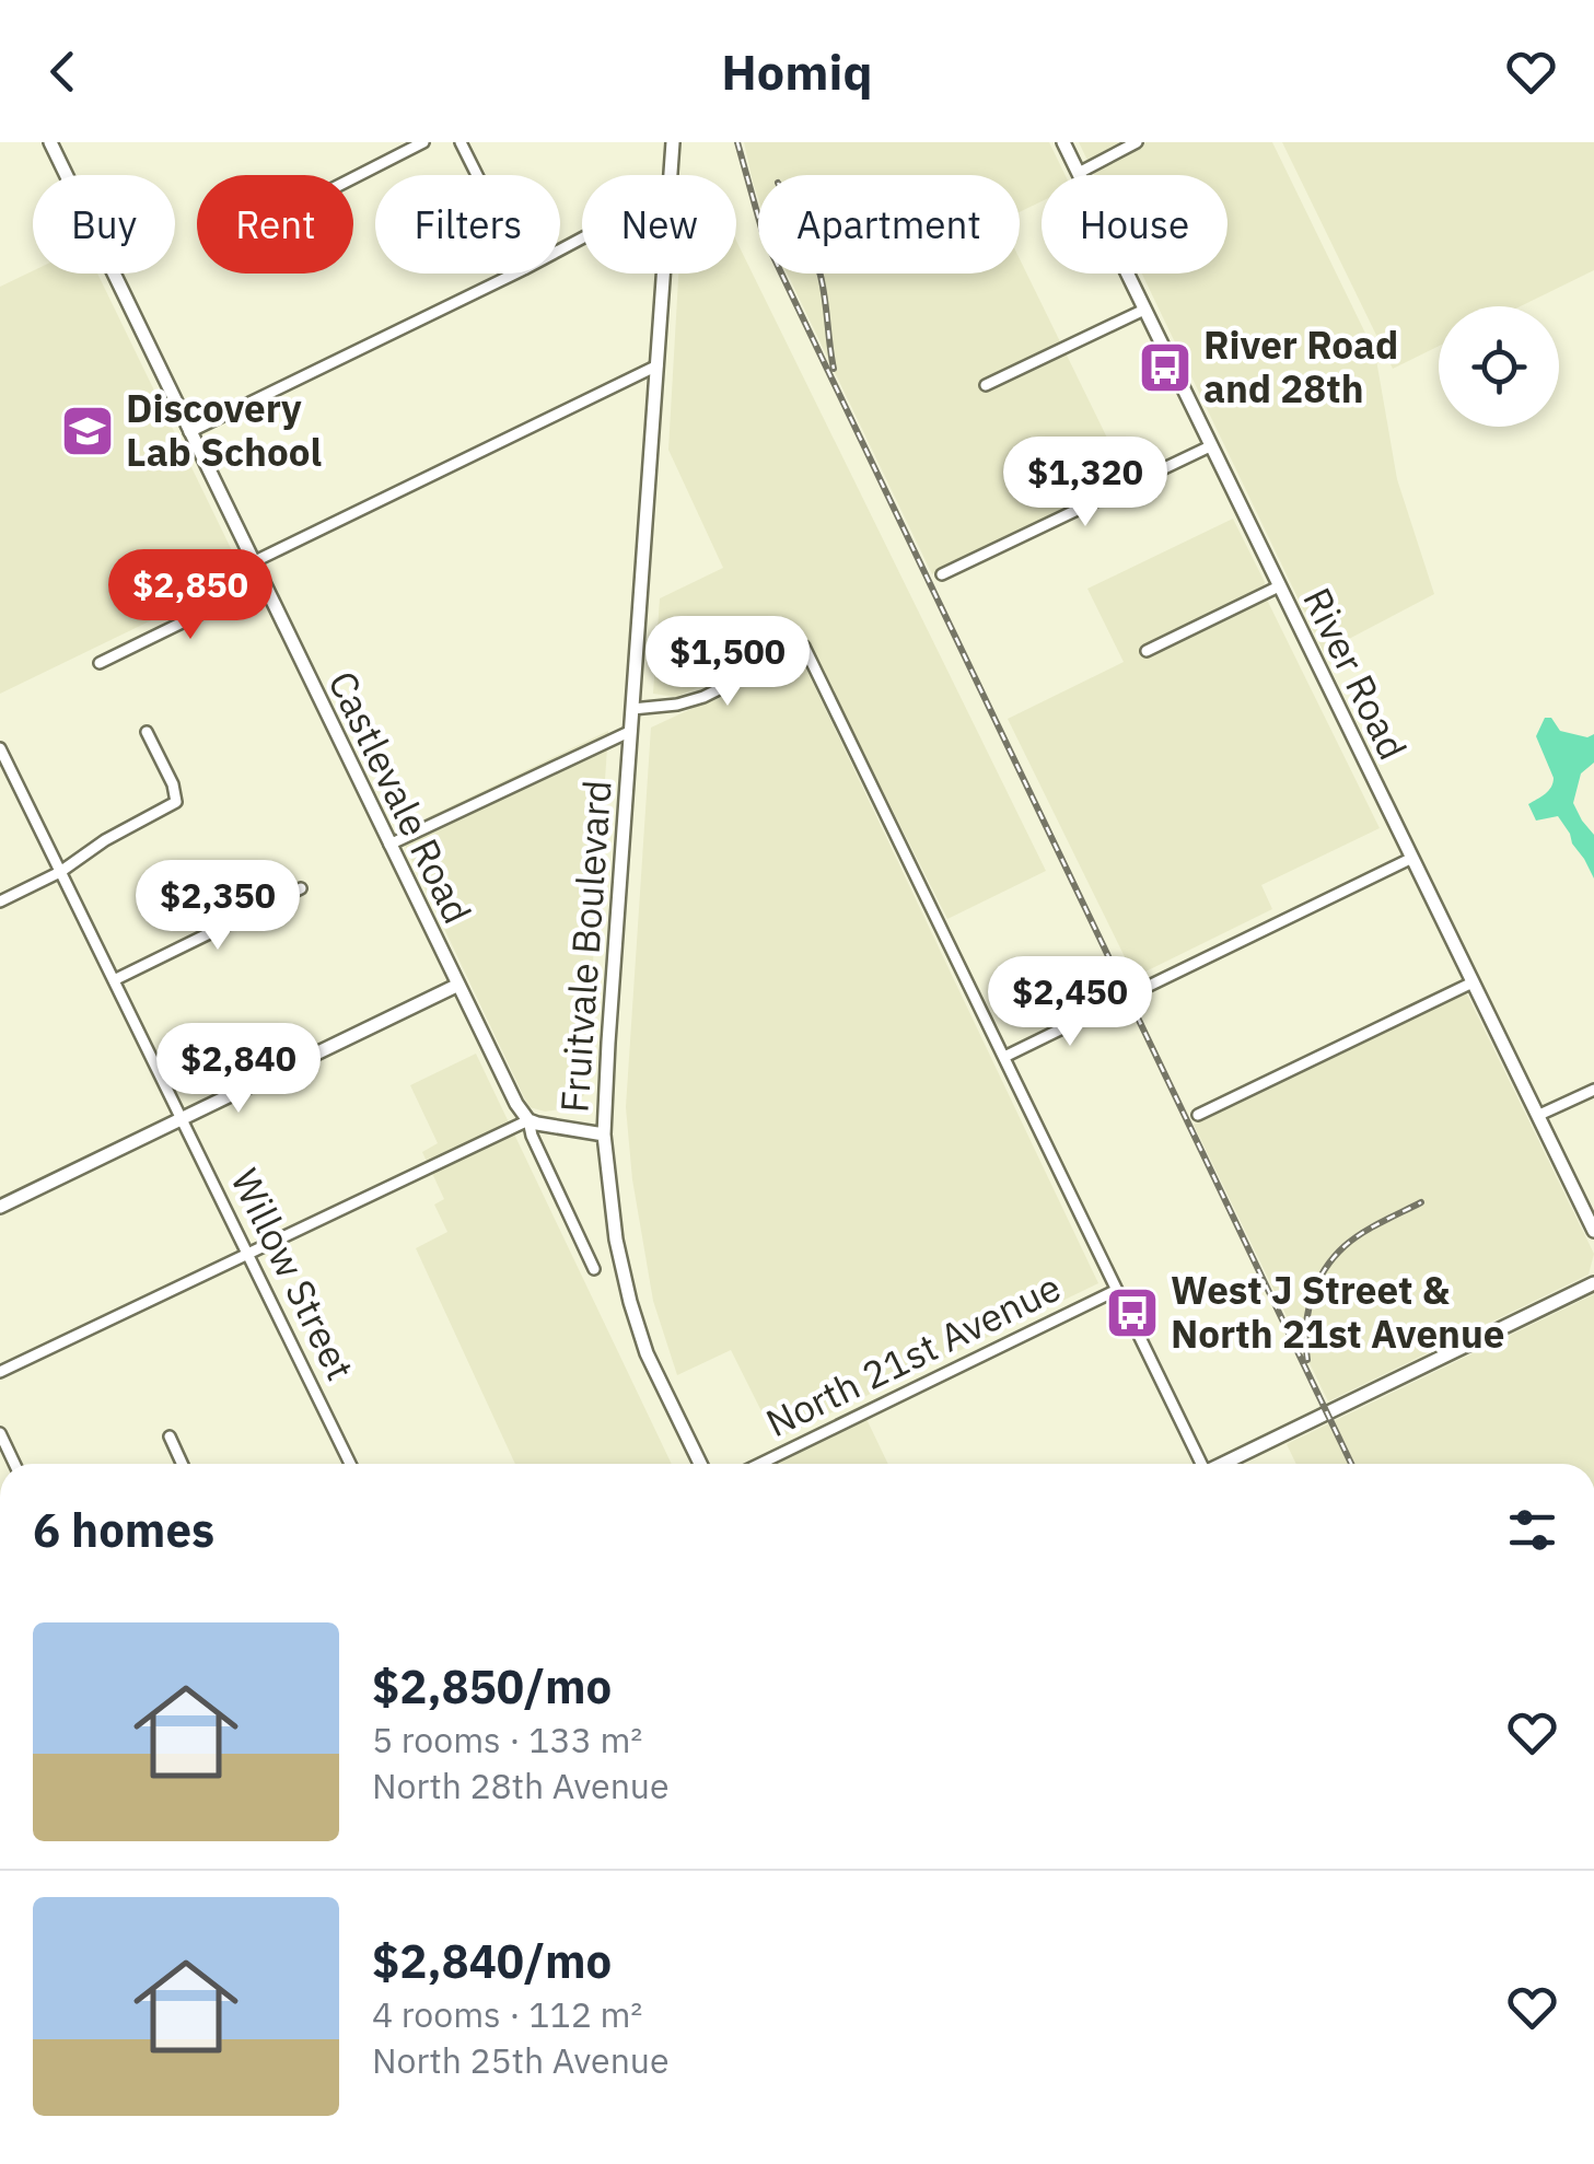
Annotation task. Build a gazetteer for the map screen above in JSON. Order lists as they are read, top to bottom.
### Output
{
  "streets": {
    "street": [
      "River Road",
      "Castlevale Road",
      "Fruitvale Boulevard",
      "Willow Street",
      "North 21st Avenue"
    ]
  },
  "places": {
    "bus stop": ["River Road and 28th", "West J Street & North 21st Avenue"],
    "school or university": ["Discovery Lab School"]
  },
  "page": {
    "header": "Homiq",
    "chip": [
      "Buy",
      "Rent",
      "Filters",
      "New",
      "Apartment",
      "House"
    ],
    "price": [
      "$1,320",
      "$2,850",
      "$1,500",
      "$2,350",
      "$2,450",
      "$2,840"
    ],
    "heading": "6 homes",
    "list": [
      {
        "name": "$2,850/mo",
        "note": "5 rooms · 133 m² · North 28th Avenue"
      },
      {
        "name": "$2,840/mo",
        "note": "4 rooms · 112 m² · North 25th Avenue"
      }
    ]
  }
}
